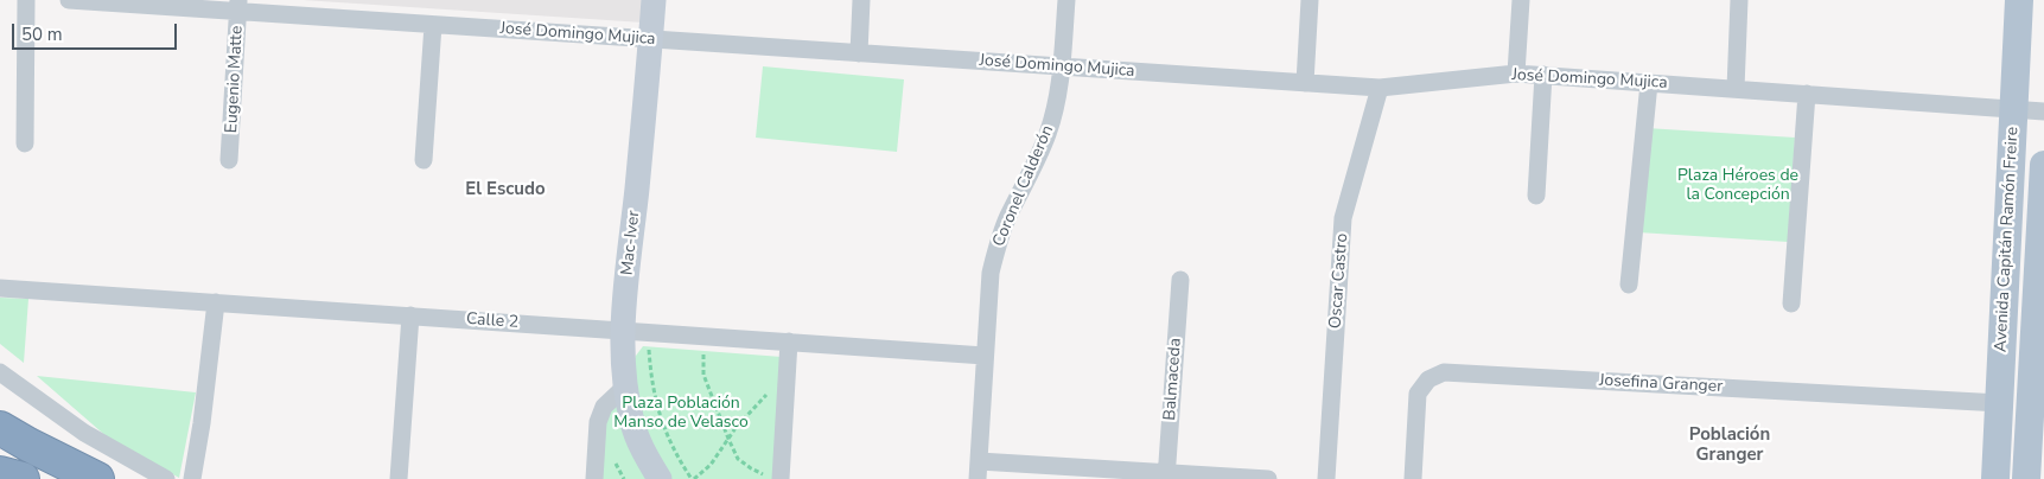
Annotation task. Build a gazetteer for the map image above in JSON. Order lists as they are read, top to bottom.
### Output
{
  "streets": {
    "main road": ["Avenida Capitán Ramón Freire"],
    "street": [
      "José Domingo Mujica",
      "Eugenio Matte",
      "Coronel Calderón",
      "Mac-Iver",
      "Oscar Castro",
      "Calle 2",
      "Balmaceda",
      "Josefina Granger"
    ]
  },
  "crossings": [
    ["José Domingo Mujica", "Eugenio Matte"],
    ["José Domingo Mujica", "Coronel Calderón"],
    ["José Domingo Mujica", "Avenida Capitán Ramón Freire"],
    ["José Domingo Mujica", "Mac-Iver"],
    ["José Domingo Mujica", "Oscar Castro"],
    ["Coronel Calderón", "Calle 2"],
    ["Avenida Capitán Ramón Freire", "Josefina Granger"],
    ["Mac-Iver", "Calle 2"]
  ],
  "districts": ["El Escudo", "Población Granger"],
  "parks": ["Plaza Héroes de la Concepción", "Plaza Población Manso de Velasco"],
  "scale_bar": "50 m"
}
